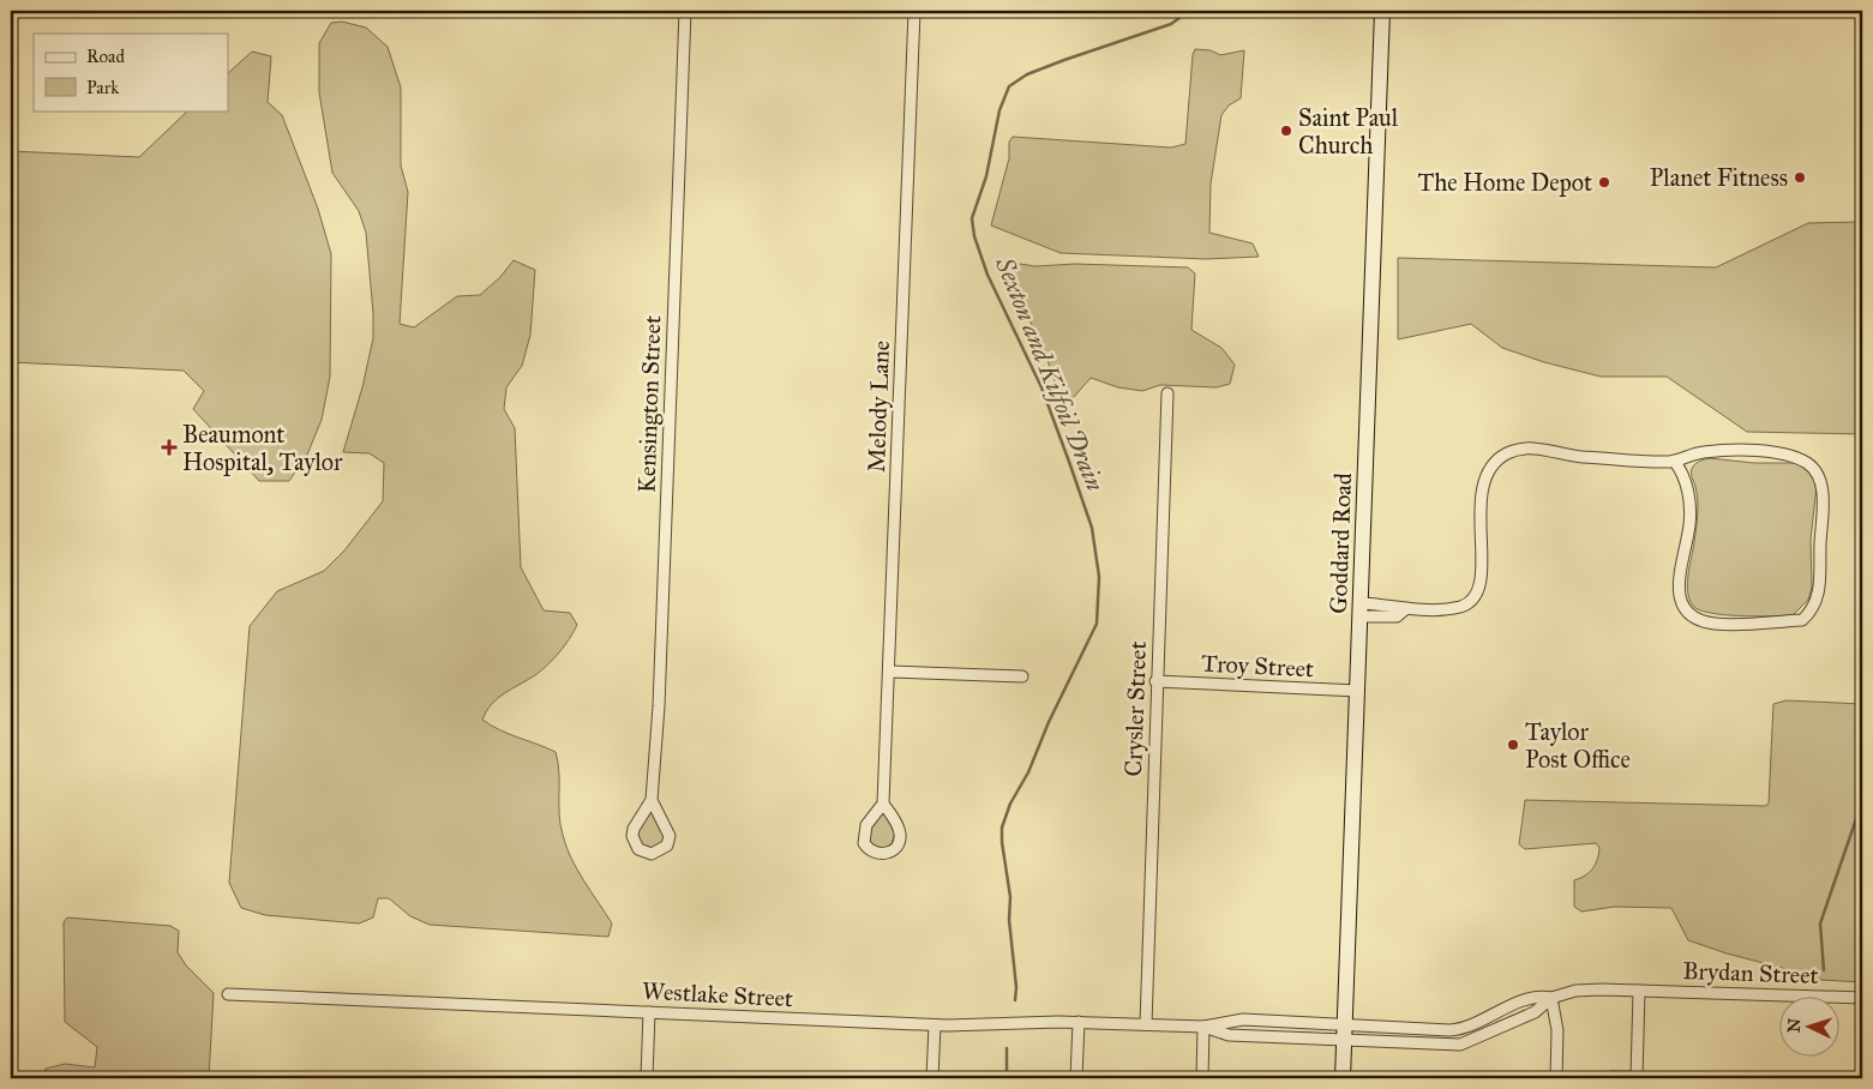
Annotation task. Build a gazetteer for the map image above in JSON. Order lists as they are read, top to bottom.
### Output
{
  "streets": {
    "main road": ["Goddard Road"],
    "street": [
      "Kensington Street",
      "Melody Lane",
      "Troy Street",
      "Crysler Street",
      "Brydan Street",
      "Westlake Street"
    ]
  },
  "crossings": [
    ["Goddard Road", "Troy Street"],
    ["Goddard Road", "Brydan Street"],
    ["Goddard Road", "Westlake Street"],
    ["Troy Street", "Crysler Street"],
    ["Crysler Street", "Westlake Street"],
    ["Brydan Street", "Westlake Street"]
  ],
  "water": ["Sexton and Kilfoil Drain"],
  "places": {
    "other": [
      "Saint Paul Church",
      "Planet Fitness",
      "The Home Depot",
      "Taylor Post Office"
    ],
    "health": ["Beaumont Hospital, Taylor"]
  },
  "legend": ["Road", "Park"],
  "north": "left"
}
